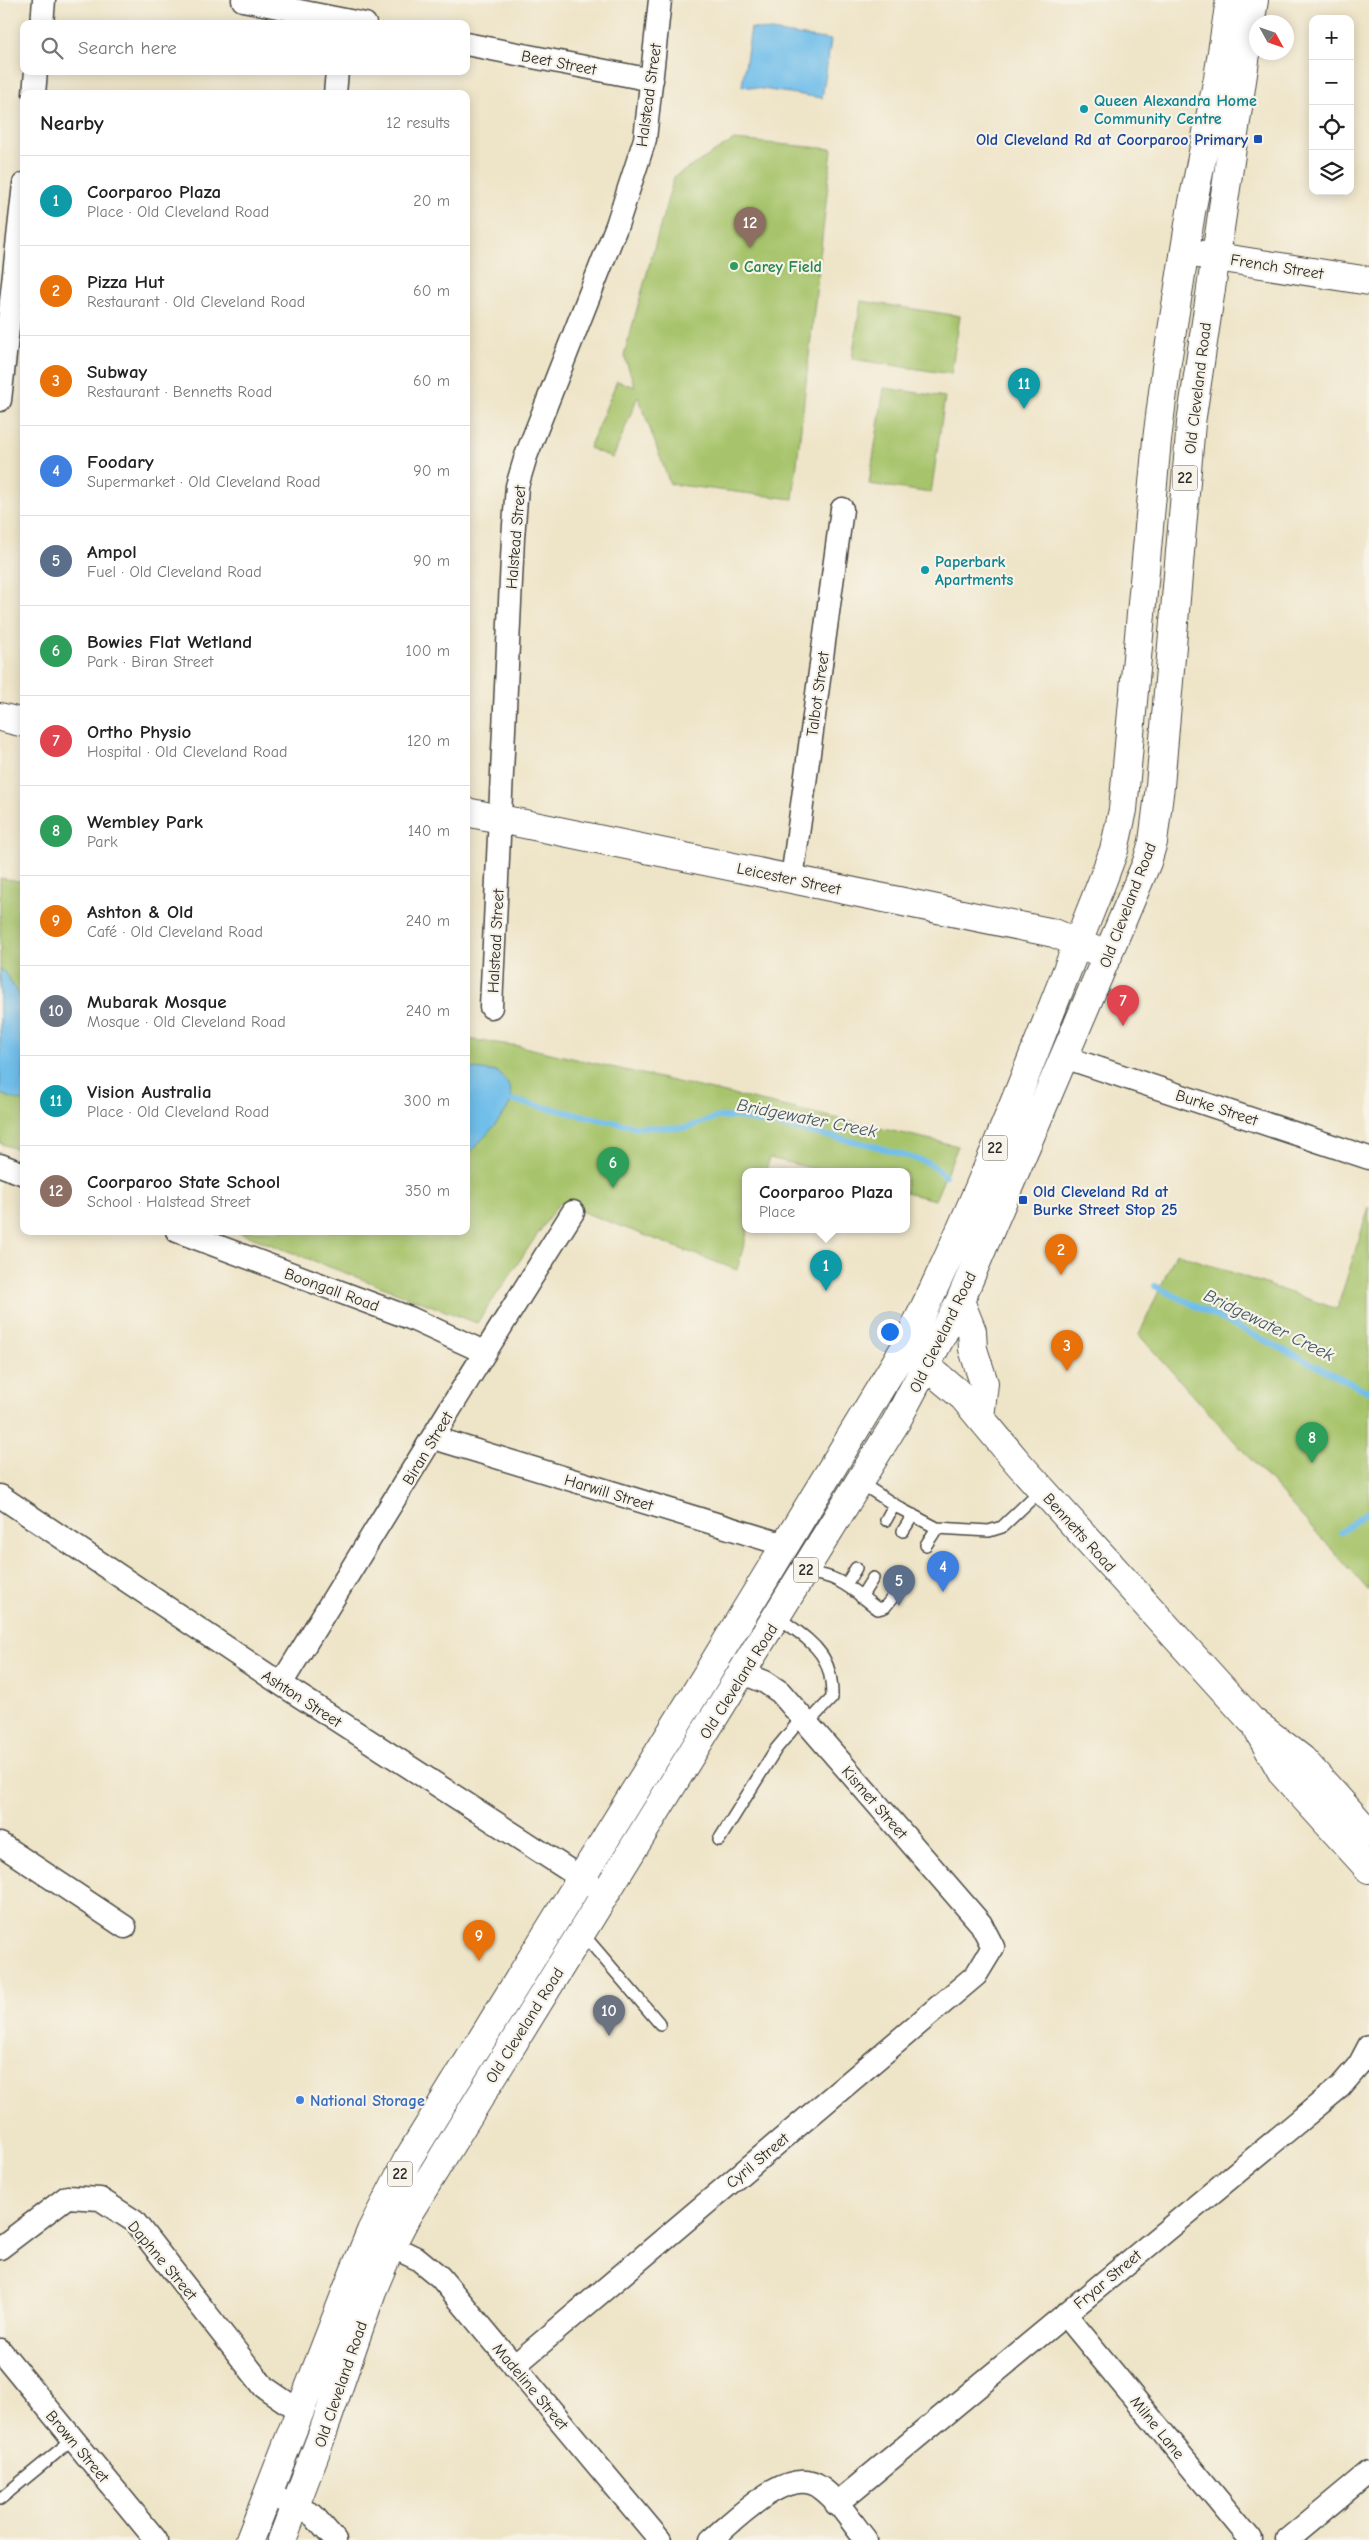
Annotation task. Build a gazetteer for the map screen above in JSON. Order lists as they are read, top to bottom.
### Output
{
  "streets": {
    "main road": [
      "French Street",
      "Old Cleveland Road",
      "22",
      "Leicester Street",
      "Bennetts Road"
    ],
    "street": [
      "Beet Street",
      "Halstead Street",
      "Talbot Street",
      "Burke Street",
      "Boongall Road",
      "Biran Street",
      "Harwill Street",
      "Ashton Street",
      "Kismet Street",
      "Cyril Street",
      "Daphne Street",
      "Fryar Street",
      "Madeline Street",
      "Milne Lane",
      "Brown Street"
    ]
  },
  "crossings": [
    ["Beet Street", "Halstead Street"],
    ["Halstead Street", "Leicester Street"],
    ["French Street", "Old Cleveland Road"],
    ["Old Cleveland Road", "Leicester Street"],
    ["Old Cleveland Road", "Burke Street"],
    ["Old Cleveland Road", "Harwill Street"],
    ["Old Cleveland Road", "Bennetts Road"],
    ["Old Cleveland Road", "Ashton Street"],
    ["Old Cleveland Road", "Kismet Street"],
    ["Old Cleveland Road", "Daphne Street"],
    ["Old Cleveland Road", "Madeline Street"],
    ["Talbot Street", "Leicester Street"],
    ["Boongall Road", "Biran Street"],
    ["Biran Street", "Harwill Street"],
    ["Biran Street", "Ashton Street"],
    ["Kismet Street", "Cyril Street"],
    ["Cyril Street", "Madeline Street"],
    ["Fryar Street", "Milne Lane"]
  ],
  "water": ["Bridgewater Creek"],
  "places": {
    "other": [
      "Queen Alexandra Home Community Centre",
      "Carey Field",
      "Paperbark Apartments",
      "National Storage"
    ],
    "transit": ["Old Cleveland Rd at Coorparoo Primary", "Old Cleveland Rd at Burke Street Stop 25"]
  },
  "north": "bottom right",
  "page": {
    "map_buttons": ["+", "−"],
    "search": "Search here",
    "heading": ["Nearby", "12 results"],
    "list": [
      {
        "mark": "1",
        "name": "Coorparoo Plaza",
        "note": "Place · Old Cleveland Road",
        "value": "20 m"
      },
      {
        "mark": "2",
        "name": "Pizza Hut",
        "note": "Restaurant · Old Cleveland Road",
        "value": "60 m"
      },
      {
        "mark": "3",
        "name": "Subway",
        "note": "Restaurant · Bennetts Road",
        "value": "60 m"
      },
      {
        "mark": "4",
        "name": "Foodary",
        "note": "Supermarket · Old Cleveland Road",
        "value": "90 m"
      },
      {
        "mark": "5",
        "name": "Ampol",
        "note": "Fuel · Old Cleveland Road",
        "value": "90 m"
      },
      {
        "mark": "6",
        "name": "Bowies Flat Wetland",
        "note": "Park · Biran Street",
        "value": "100 m"
      },
      {
        "mark": "7",
        "name": "Ortho Physio",
        "note": "Hospital · Old Cleveland Road",
        "value": "120 m"
      },
      {
        "mark": "8",
        "name": "Wembley Park",
        "note": "Park",
        "value": "140 m"
      },
      {
        "mark": "9",
        "name": "Ashton & Old",
        "note": "Café · Old Cleveland Road",
        "value": "240 m"
      },
      {
        "mark": "10",
        "name": "Mubarak Mosque",
        "note": "Mosque · Old Cleveland Road",
        "value": "240 m"
      },
      {
        "mark": "11",
        "name": "Vision Australia",
        "note": "Place · Old Cleveland Road",
        "value": "300 m"
      },
      {
        "mark": "12",
        "name": "Coorparoo State School",
        "note": "School · Halstead Street",
        "value": "350 m"
      }
    ],
    "pins": [
      "12",
      "11",
      "7",
      "6",
      "2",
      "1",
      "3",
      "8",
      "4",
      "5",
      "9",
      "10"
    ],
    "popup": ["Coorparoo Plaza", "Place"]
  }
}
